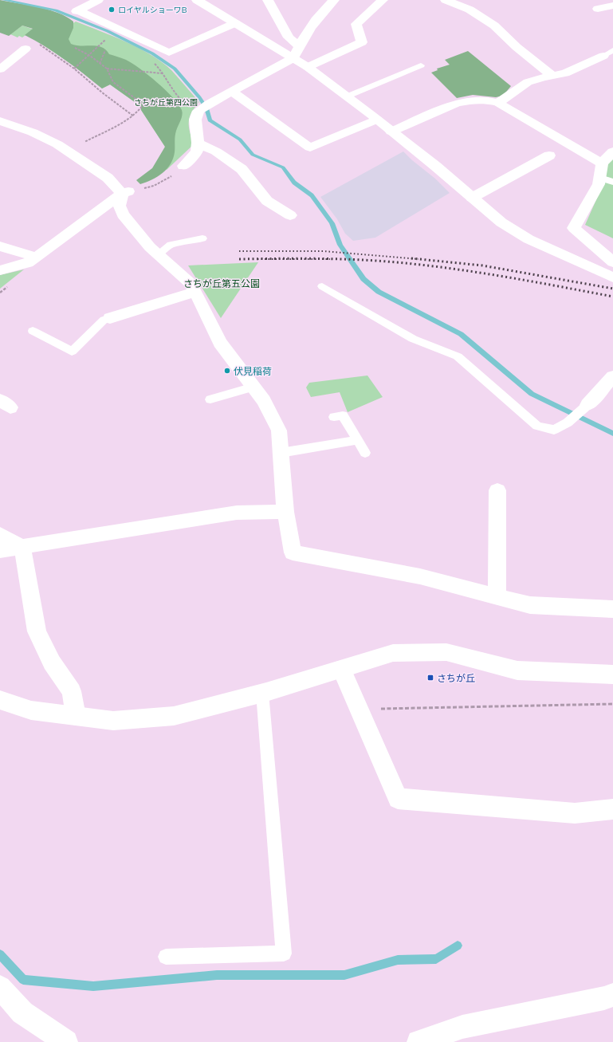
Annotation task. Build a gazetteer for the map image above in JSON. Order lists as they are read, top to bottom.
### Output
{
  "parks": ["さちが丘第四公園", "さちが丘第五公園"],
  "places": {
    "other": ["ロイヤルショーワB", "伏見稲荷"],
    "transit": ["さちが丘"]
  }
}
